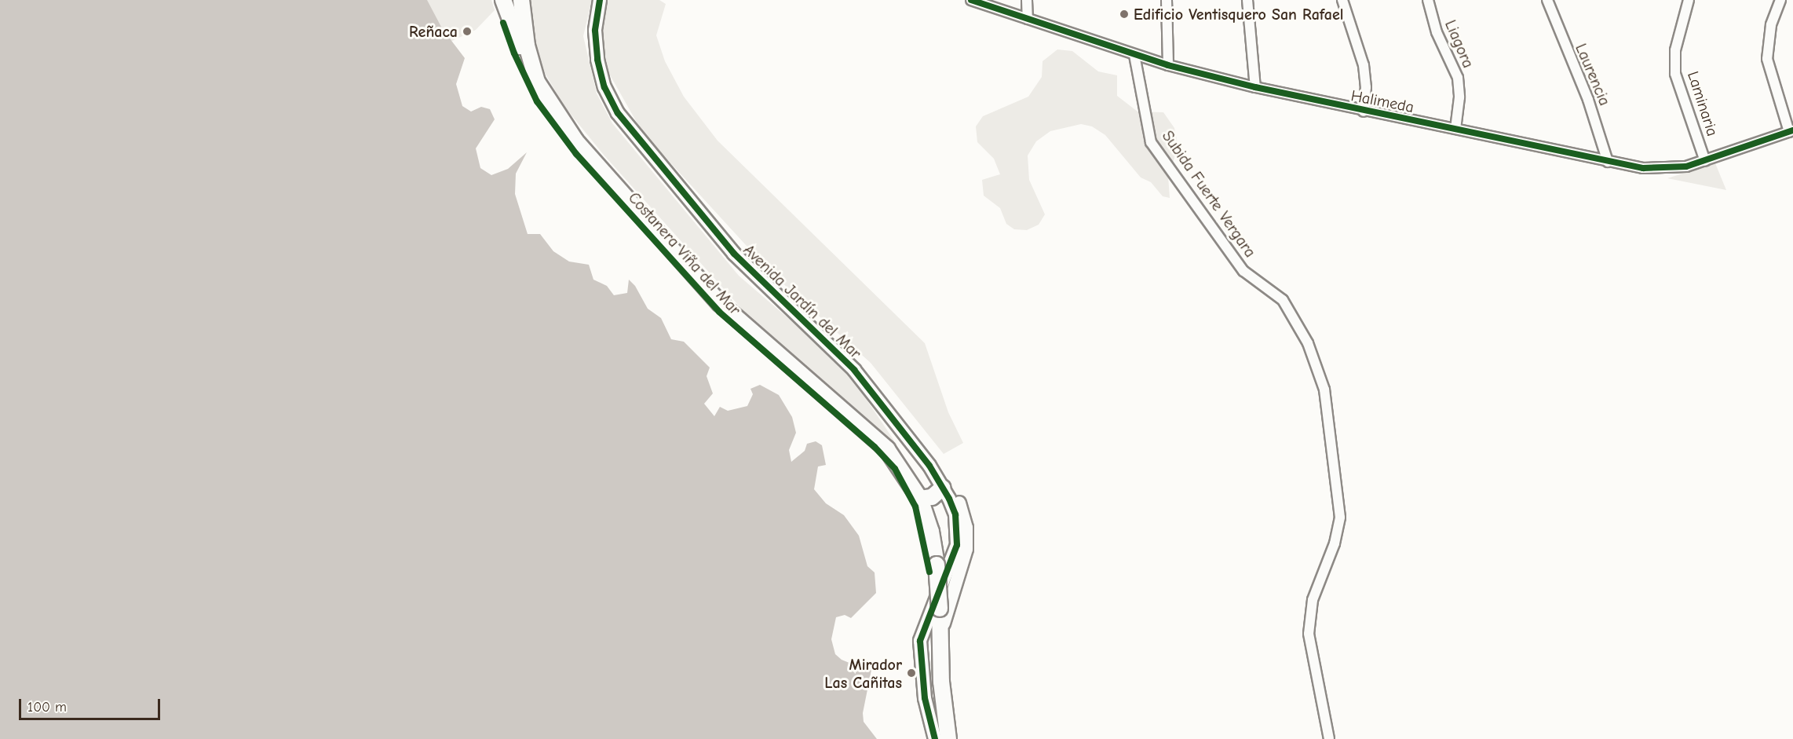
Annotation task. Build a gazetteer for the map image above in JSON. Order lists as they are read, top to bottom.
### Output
{
  "streets": {
    "street": [
      "Liagora",
      "Laurencia",
      "Halimeda",
      "Laminaria",
      "Subida Fuerte Vergara",
      "Avenida Jardín del Mar"
    ],
    "cycle path": ["Costanera Viña del Mar"]
  },
  "crossings": [
    ["Liagora", "Halimeda"],
    ["Laurencia", "Halimeda"],
    ["Halimeda", "Laminaria"],
    ["Halimeda", "Subida Fuerte Vergara"]
  ],
  "places": ["Edificio Ventisquero San Rafael", "Reñaca", "Mirador Las Cañitas"],
  "scale_bar": "100 m"
}
